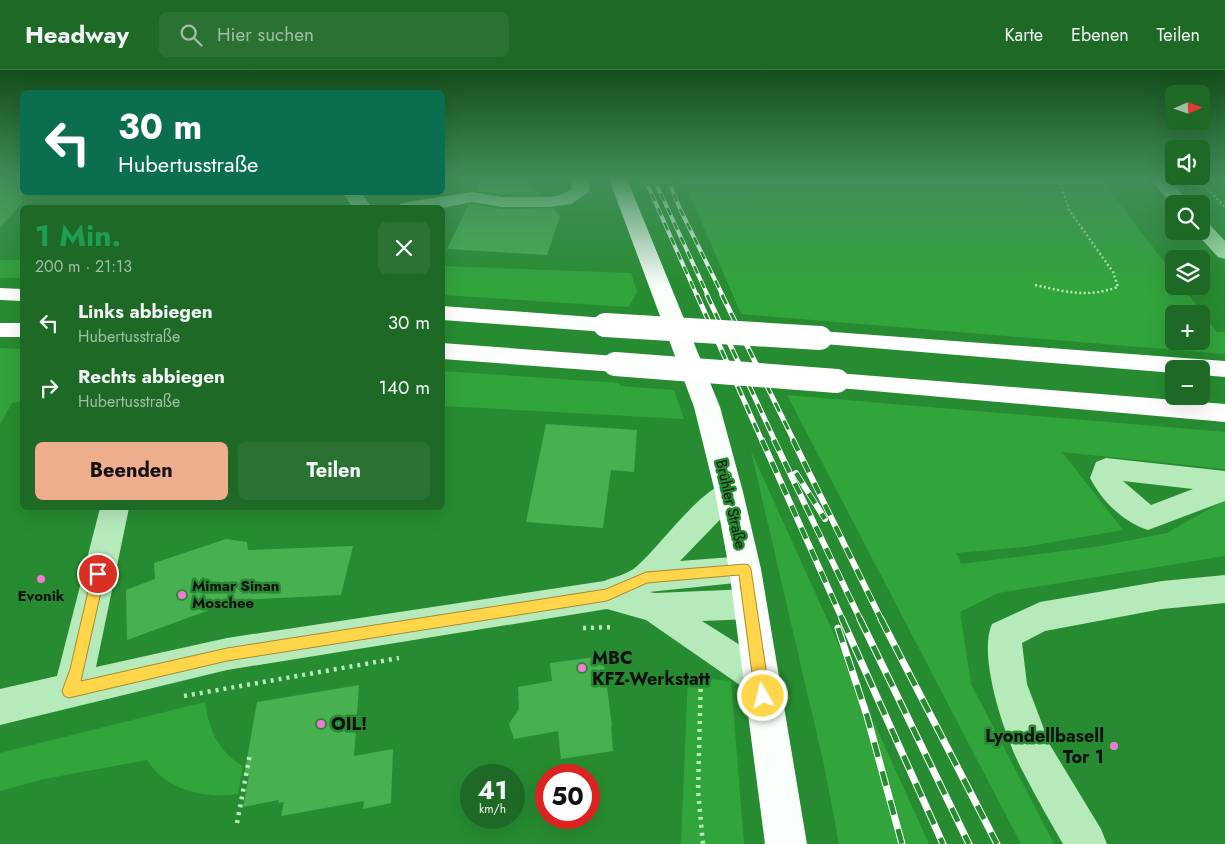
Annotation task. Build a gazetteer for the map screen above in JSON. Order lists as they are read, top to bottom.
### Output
{
  "streets": {
    "main road": ["Brühler Straße"]
  },
  "places": [
    "Evonik",
    "Mimar Sinan Moschee",
    "MBC KFZ-Werkstatt",
    "OIL!",
    "Lyondellbasell Tor 1"
  ],
  "north": "right",
  "page": {
    "header": "Headway",
    "search": "Hier suchen",
    "nav": ["Karte", "Ebenen", "Teilen"],
    "map_buttons": ["+", "−"],
    "turn": ["30 m", "Hubertusstraße"],
    "heading": ["1 Min.", "200 m · 21:13"],
    "list": [
      {
        "name": "Links abbiegen",
        "note": "Hubertusstraße",
        "value": "30 m"
      },
      {
        "name": "Rechts abbiegen",
        "note": "Hubertusstraße",
        "value": "140 m"
      }
    ],
    "buttons": ["Beenden", "Teilen"],
    "speed": "41 km/h",
    "limit": "50"
  }
}
